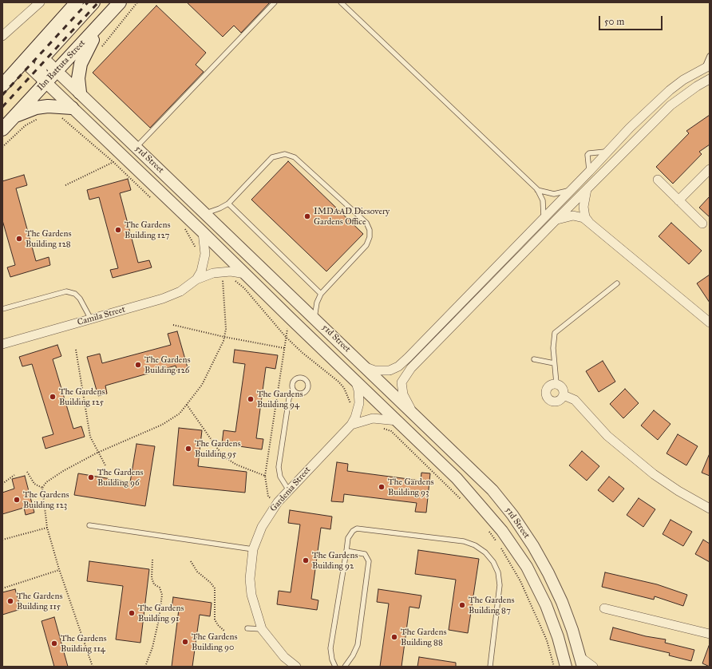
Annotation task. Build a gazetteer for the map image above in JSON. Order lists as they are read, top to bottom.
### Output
{
  "streets": {
    "main road": ["Ibn Battuta Street"],
    "street": ["51d Street", "Camila Street", "Gardenia Street"]
  },
  "crossings": [
    ["Ibn Battuta Street", "51d Street"],
    ["51d Street", "Camila Street"],
    ["51d Street", "Gardenia Street"]
  ],
  "places": [
    "IMDAAD Dicsovery Gardens Office",
    "The Gardens Building 127",
    "The Gardens Building 128",
    "The Gardens Building 126",
    "The Gardens Building 125",
    "The Gardens Building 94",
    "The Gardens Building 95",
    "The Gardens Building 96",
    "The Gardens Building 93",
    "The Gardens Building 123",
    "The Gardens Building 92",
    "The Gardens Building 115",
    "The Gardens Building 87",
    "The Gardens Building 91",
    "The Gardens Building 88",
    "The Gardens Building 90",
    "The Gardens Building 114"
  ],
  "scale_bar": "50 m"
}
